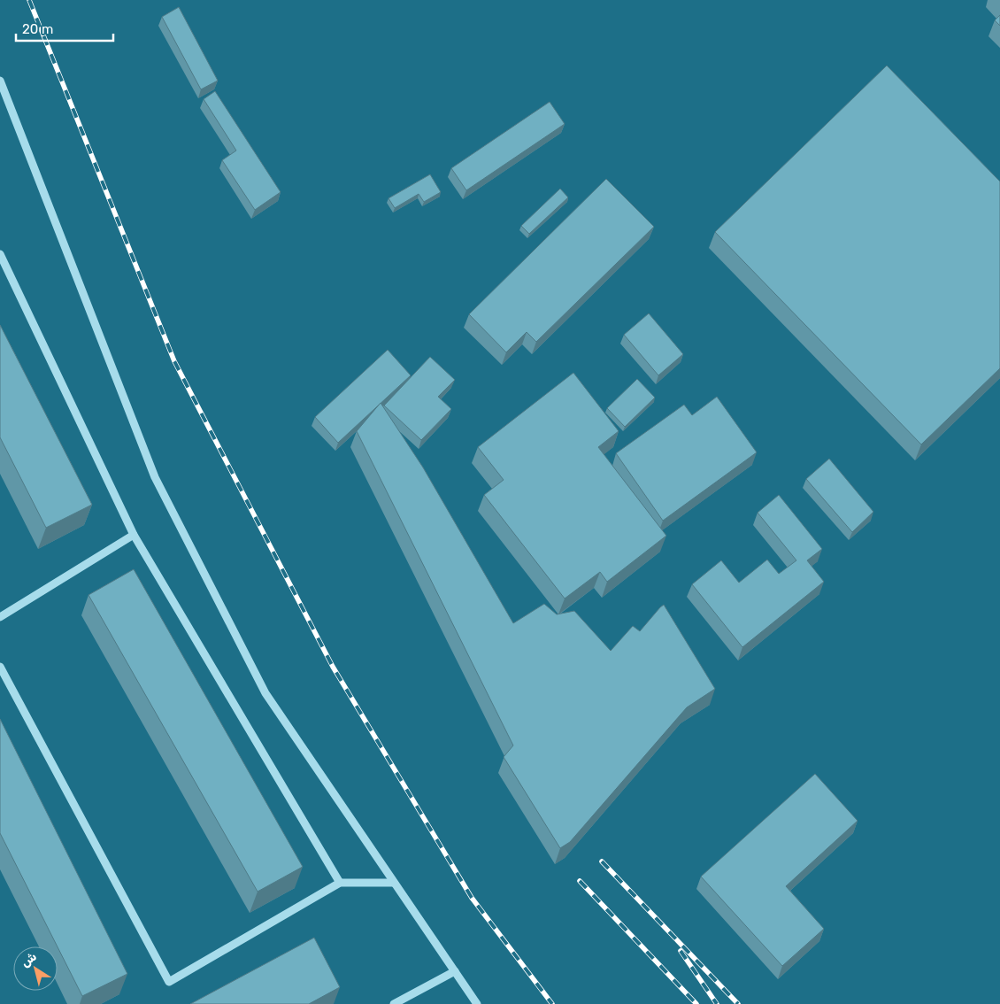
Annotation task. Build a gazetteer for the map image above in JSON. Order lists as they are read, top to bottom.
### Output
{
  "scale_bar": "20 m",
  "north": "top left"
}
